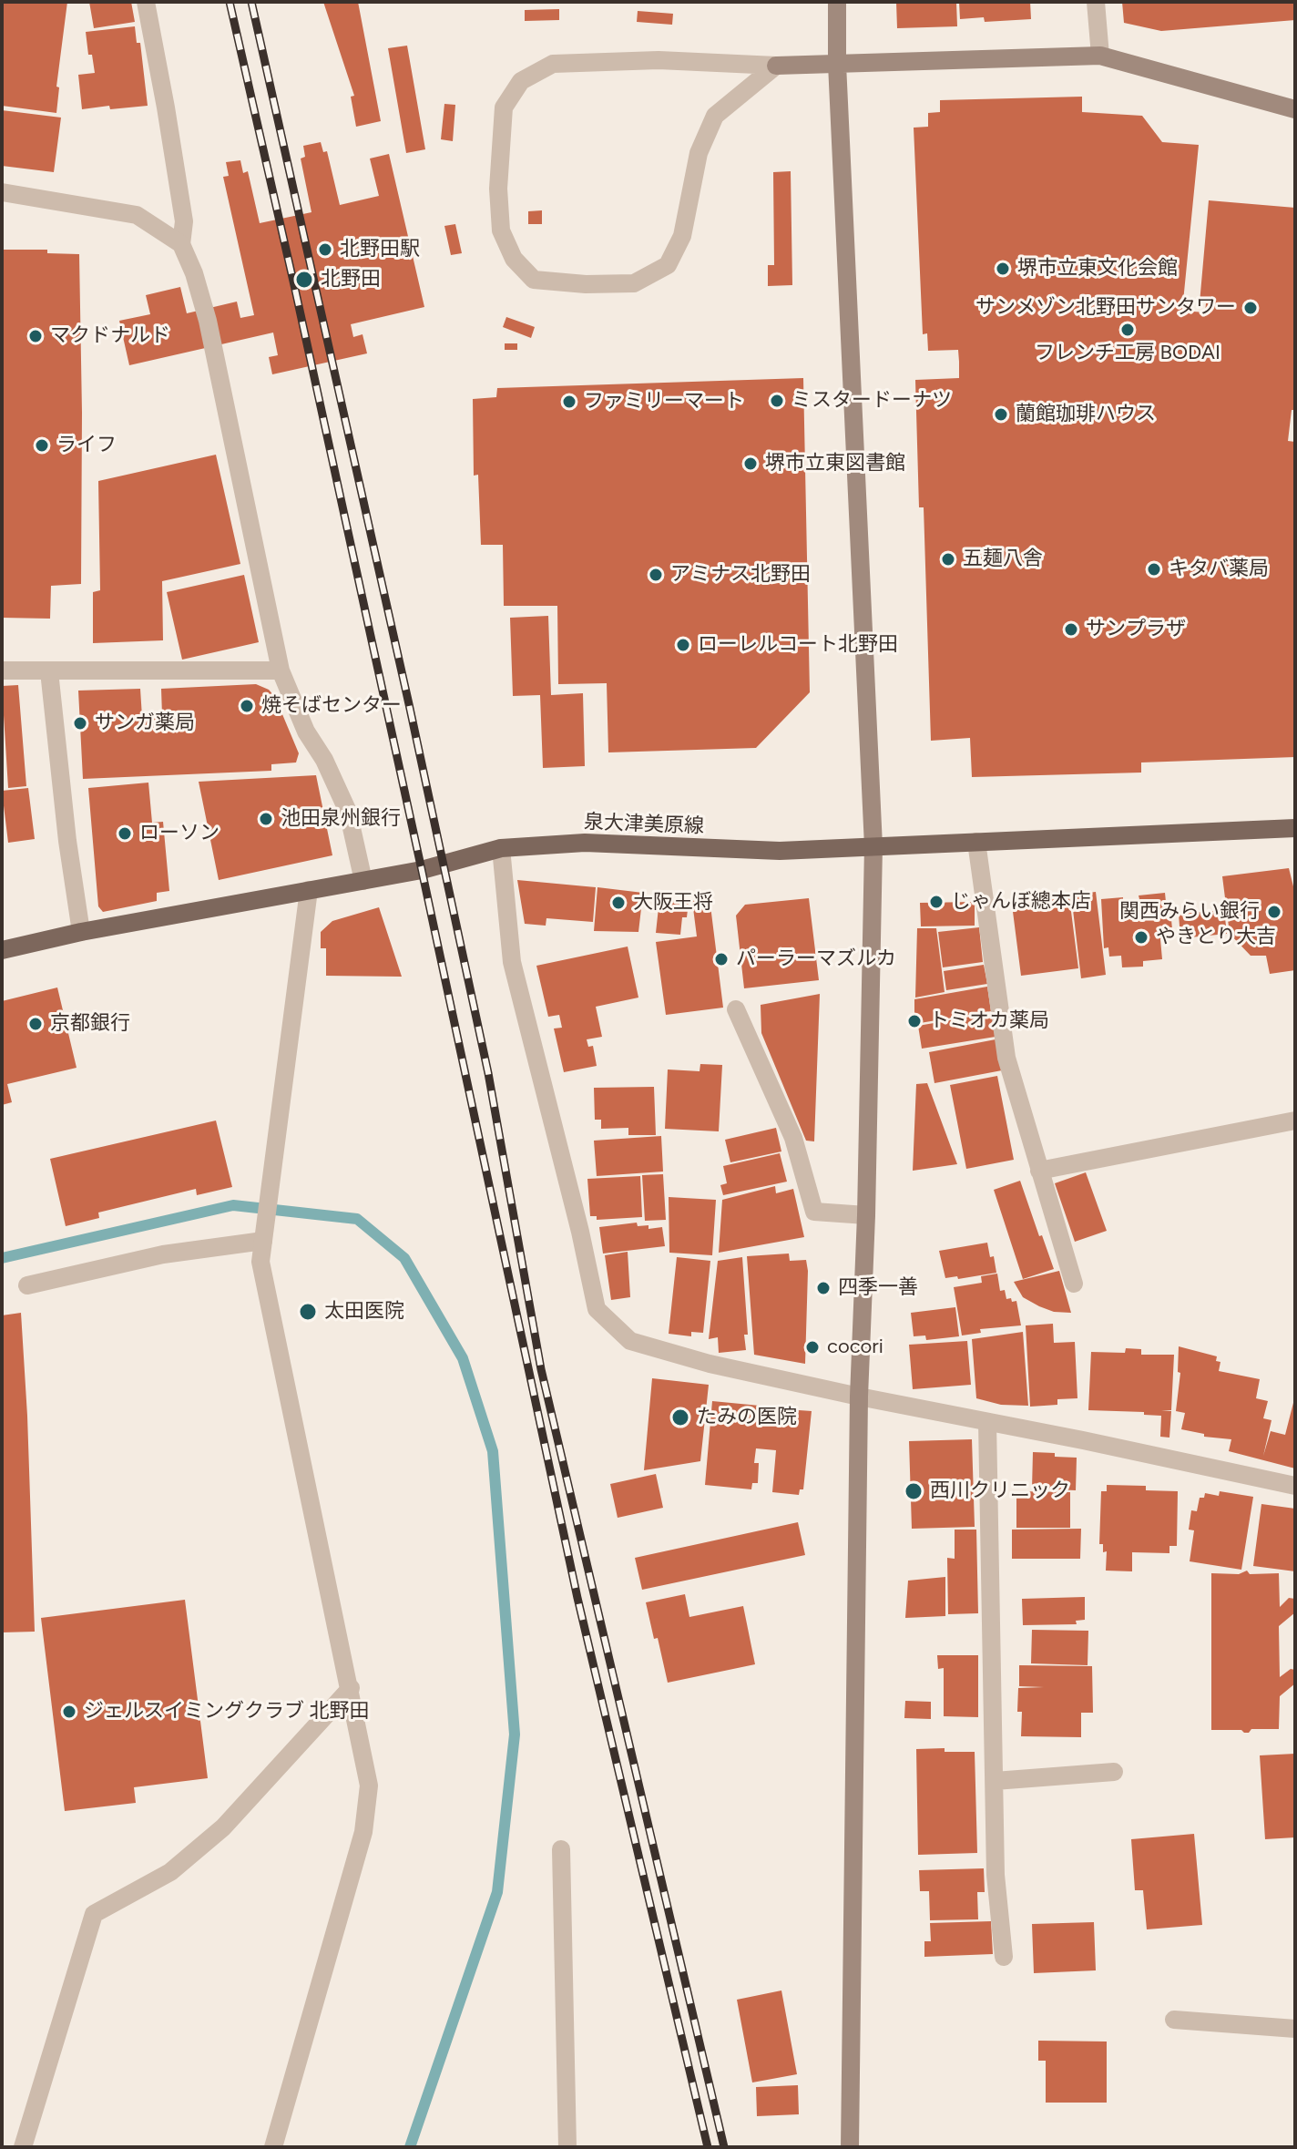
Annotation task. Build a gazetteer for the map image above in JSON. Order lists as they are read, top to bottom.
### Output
{
  "streets": {
    "main road": ["泉大津美原線"]
  },
  "places": [
    "北野田駅",
    "堺市立東文化会館",
    "北野田",
    "サンメゾン北野田サンタワー",
    "フレンチ工房 BODAI",
    "マクドナルド",
    "ミスタードーナツ",
    "ファミリーマート",
    "蘭館珈琲ハウス",
    "ライフ",
    "堺市立東図書館",
    "五麺八舎",
    "キタバ薬局",
    "アミナス北野田",
    "サンプラザ",
    "ローレルコート北野田",
    "焼そばセンター",
    "サンガ薬局",
    "池田泉州銀行",
    "ローソン",
    "じゃんぼ總本店",
    "大阪王将",
    "関西みらい銀行",
    "やきとり大吉",
    "パーラーマズルカ",
    "トミオカ薬局",
    "京都銀行",
    "四季一善",
    "太田医院",
    "cocori",
    "たみの医院",
    "西川クリニック",
    "ジェルスイミングクラブ 北野田"
  ]
}
